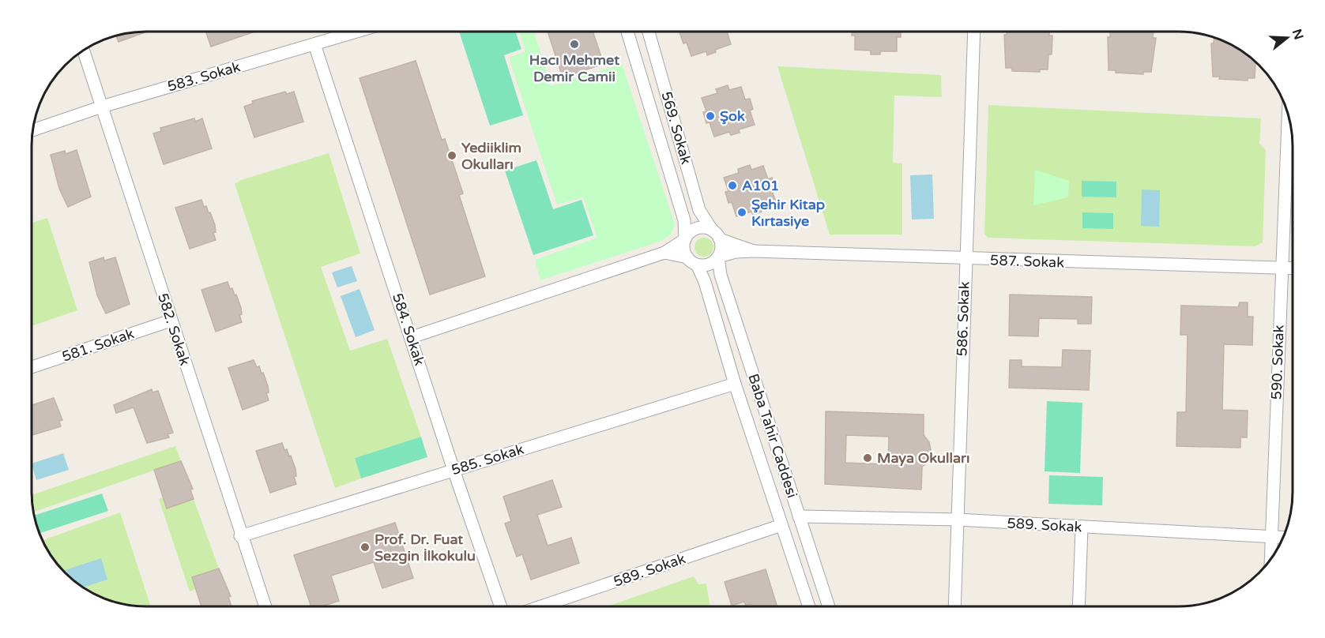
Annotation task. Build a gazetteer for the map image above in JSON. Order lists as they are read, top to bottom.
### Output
{
  "streets": {
    "street": [
      "583. Sokak",
      "569. Sokak",
      "587. Sokak",
      "586. Sokak",
      "582. Sokak",
      "584. Sokak",
      "581. Sokak",
      "590. Sokak",
      "Baba Tahir Caddesi",
      "585. Sokak",
      "589. Sokak"
    ]
  },
  "crossings": [
    ["583. Sokak", "582. Sokak"],
    ["583. Sokak", "584. Sokak"],
    ["569. Sokak", "Baba Tahir Caddesi"],
    ["587. Sokak", "586. Sokak"],
    ["587. Sokak", "590. Sokak"],
    ["586. Sokak", "589. Sokak"],
    ["582. Sokak", "581. Sokak"],
    ["582. Sokak", "585. Sokak"],
    ["584. Sokak", "585. Sokak"],
    ["590. Sokak", "589. Sokak"],
    ["Baba Tahir Caddesi", "585. Sokak"],
    ["Baba Tahir Caddesi", "589. Sokak"]
  ],
  "places": [
    "Hacı Mehmet Demir Camii",
    "Şok",
    "Yediiklim Okulları",
    "A101",
    "Şehir Kitap Kırtasiye",
    "Maya Okulları",
    "Prof. Dr. Fuat Sezgin İlkokulu"
  ],
  "north": "right"
}
